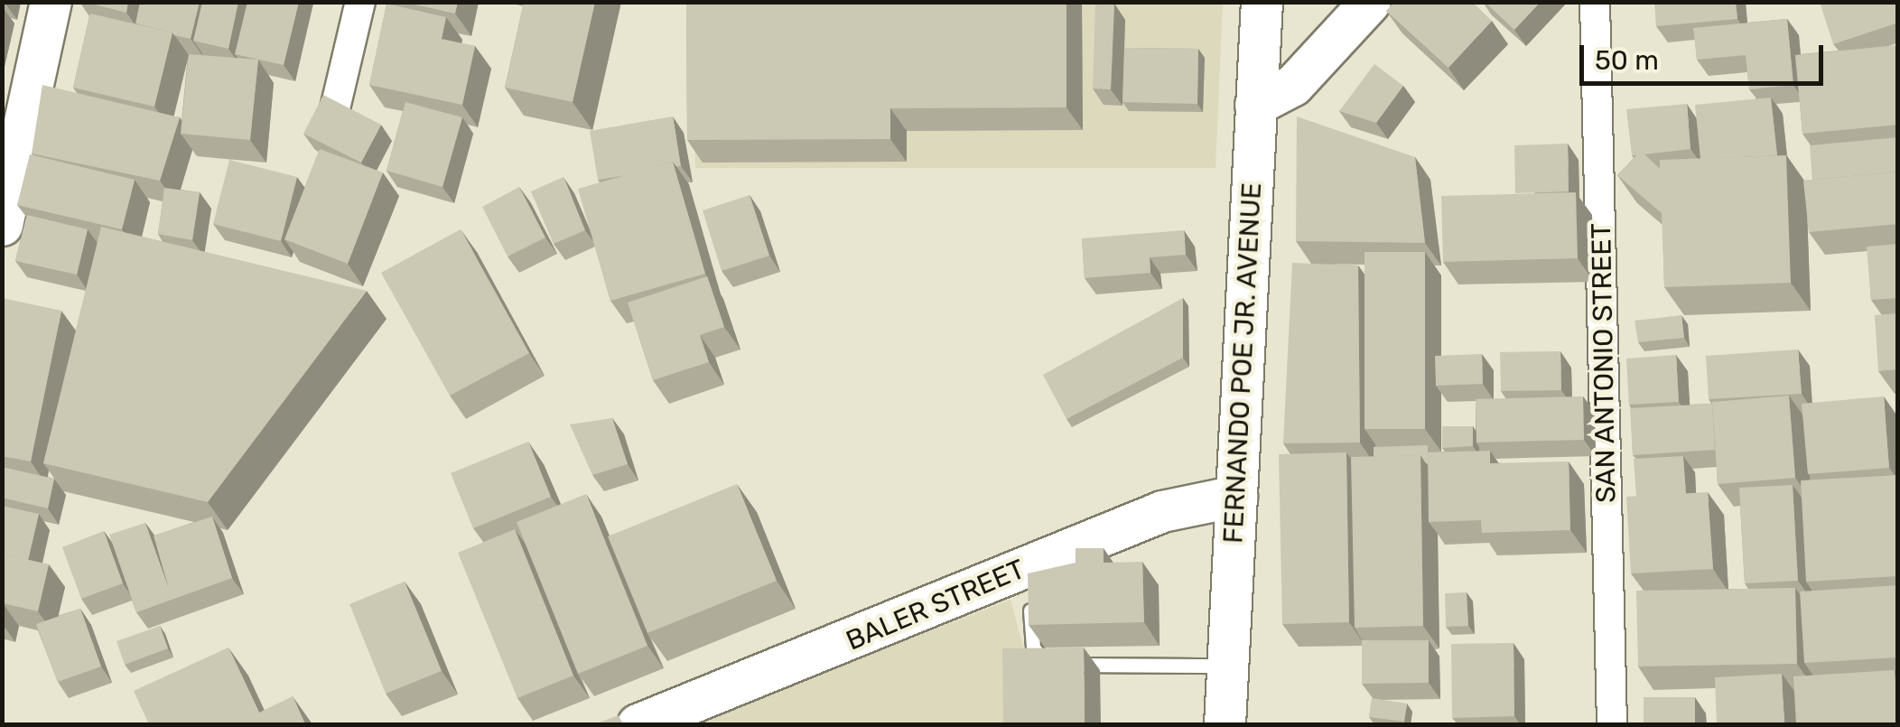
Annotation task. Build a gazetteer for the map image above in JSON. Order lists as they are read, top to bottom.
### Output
{
  "streets": {
    "street": ["FERNANDO POE JR. AVENUE", "SAN ANTONIO STREET", "BALER STREET"]
  },
  "crossings": [
    ["FERNANDO POE JR. AVENUE", "BALER STREET"]
  ],
  "scale_bar": "50 m"
}
